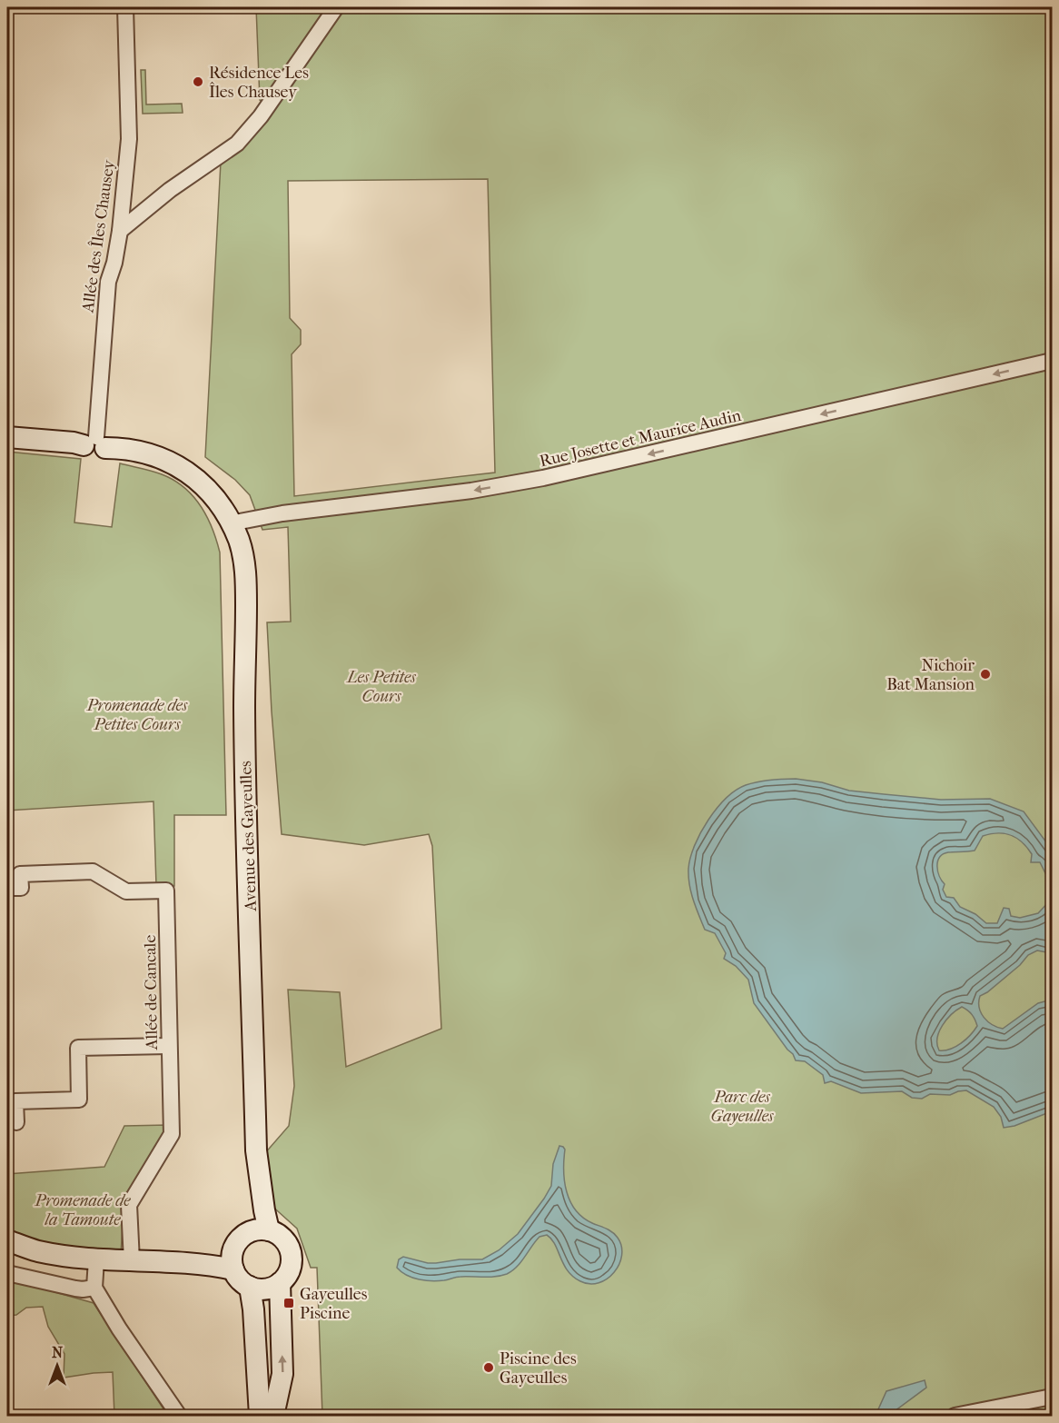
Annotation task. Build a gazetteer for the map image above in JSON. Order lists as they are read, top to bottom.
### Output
{
  "streets": {
    "street": [
      "Allée des Îles Chausey",
      "Rue Josette et Maurice Audin",
      "Avenue des Gayeulles",
      "Allée de Cancale"
    ]
  },
  "crossings": [
    ["Allée des Îles Chausey", "Avenue des Gayeulles"],
    ["Rue Josette et Maurice Audin", "Avenue des Gayeulles"]
  ],
  "one_way": ["Rue Josette et Maurice Audin"],
  "parks": [
    "Les Petites Cours",
    "Promenade des Petites Cours",
    "Parc des Gayeulles",
    "Promenade de la Tamoute"
  ],
  "places": {
    "other": ["Résidence Les Îles Chausey", "Nichoir Bat Mansion", "Piscine des Gayeulles"],
    "transit": ["Gayeulles Piscine"]
  },
  "north": "top"
}
